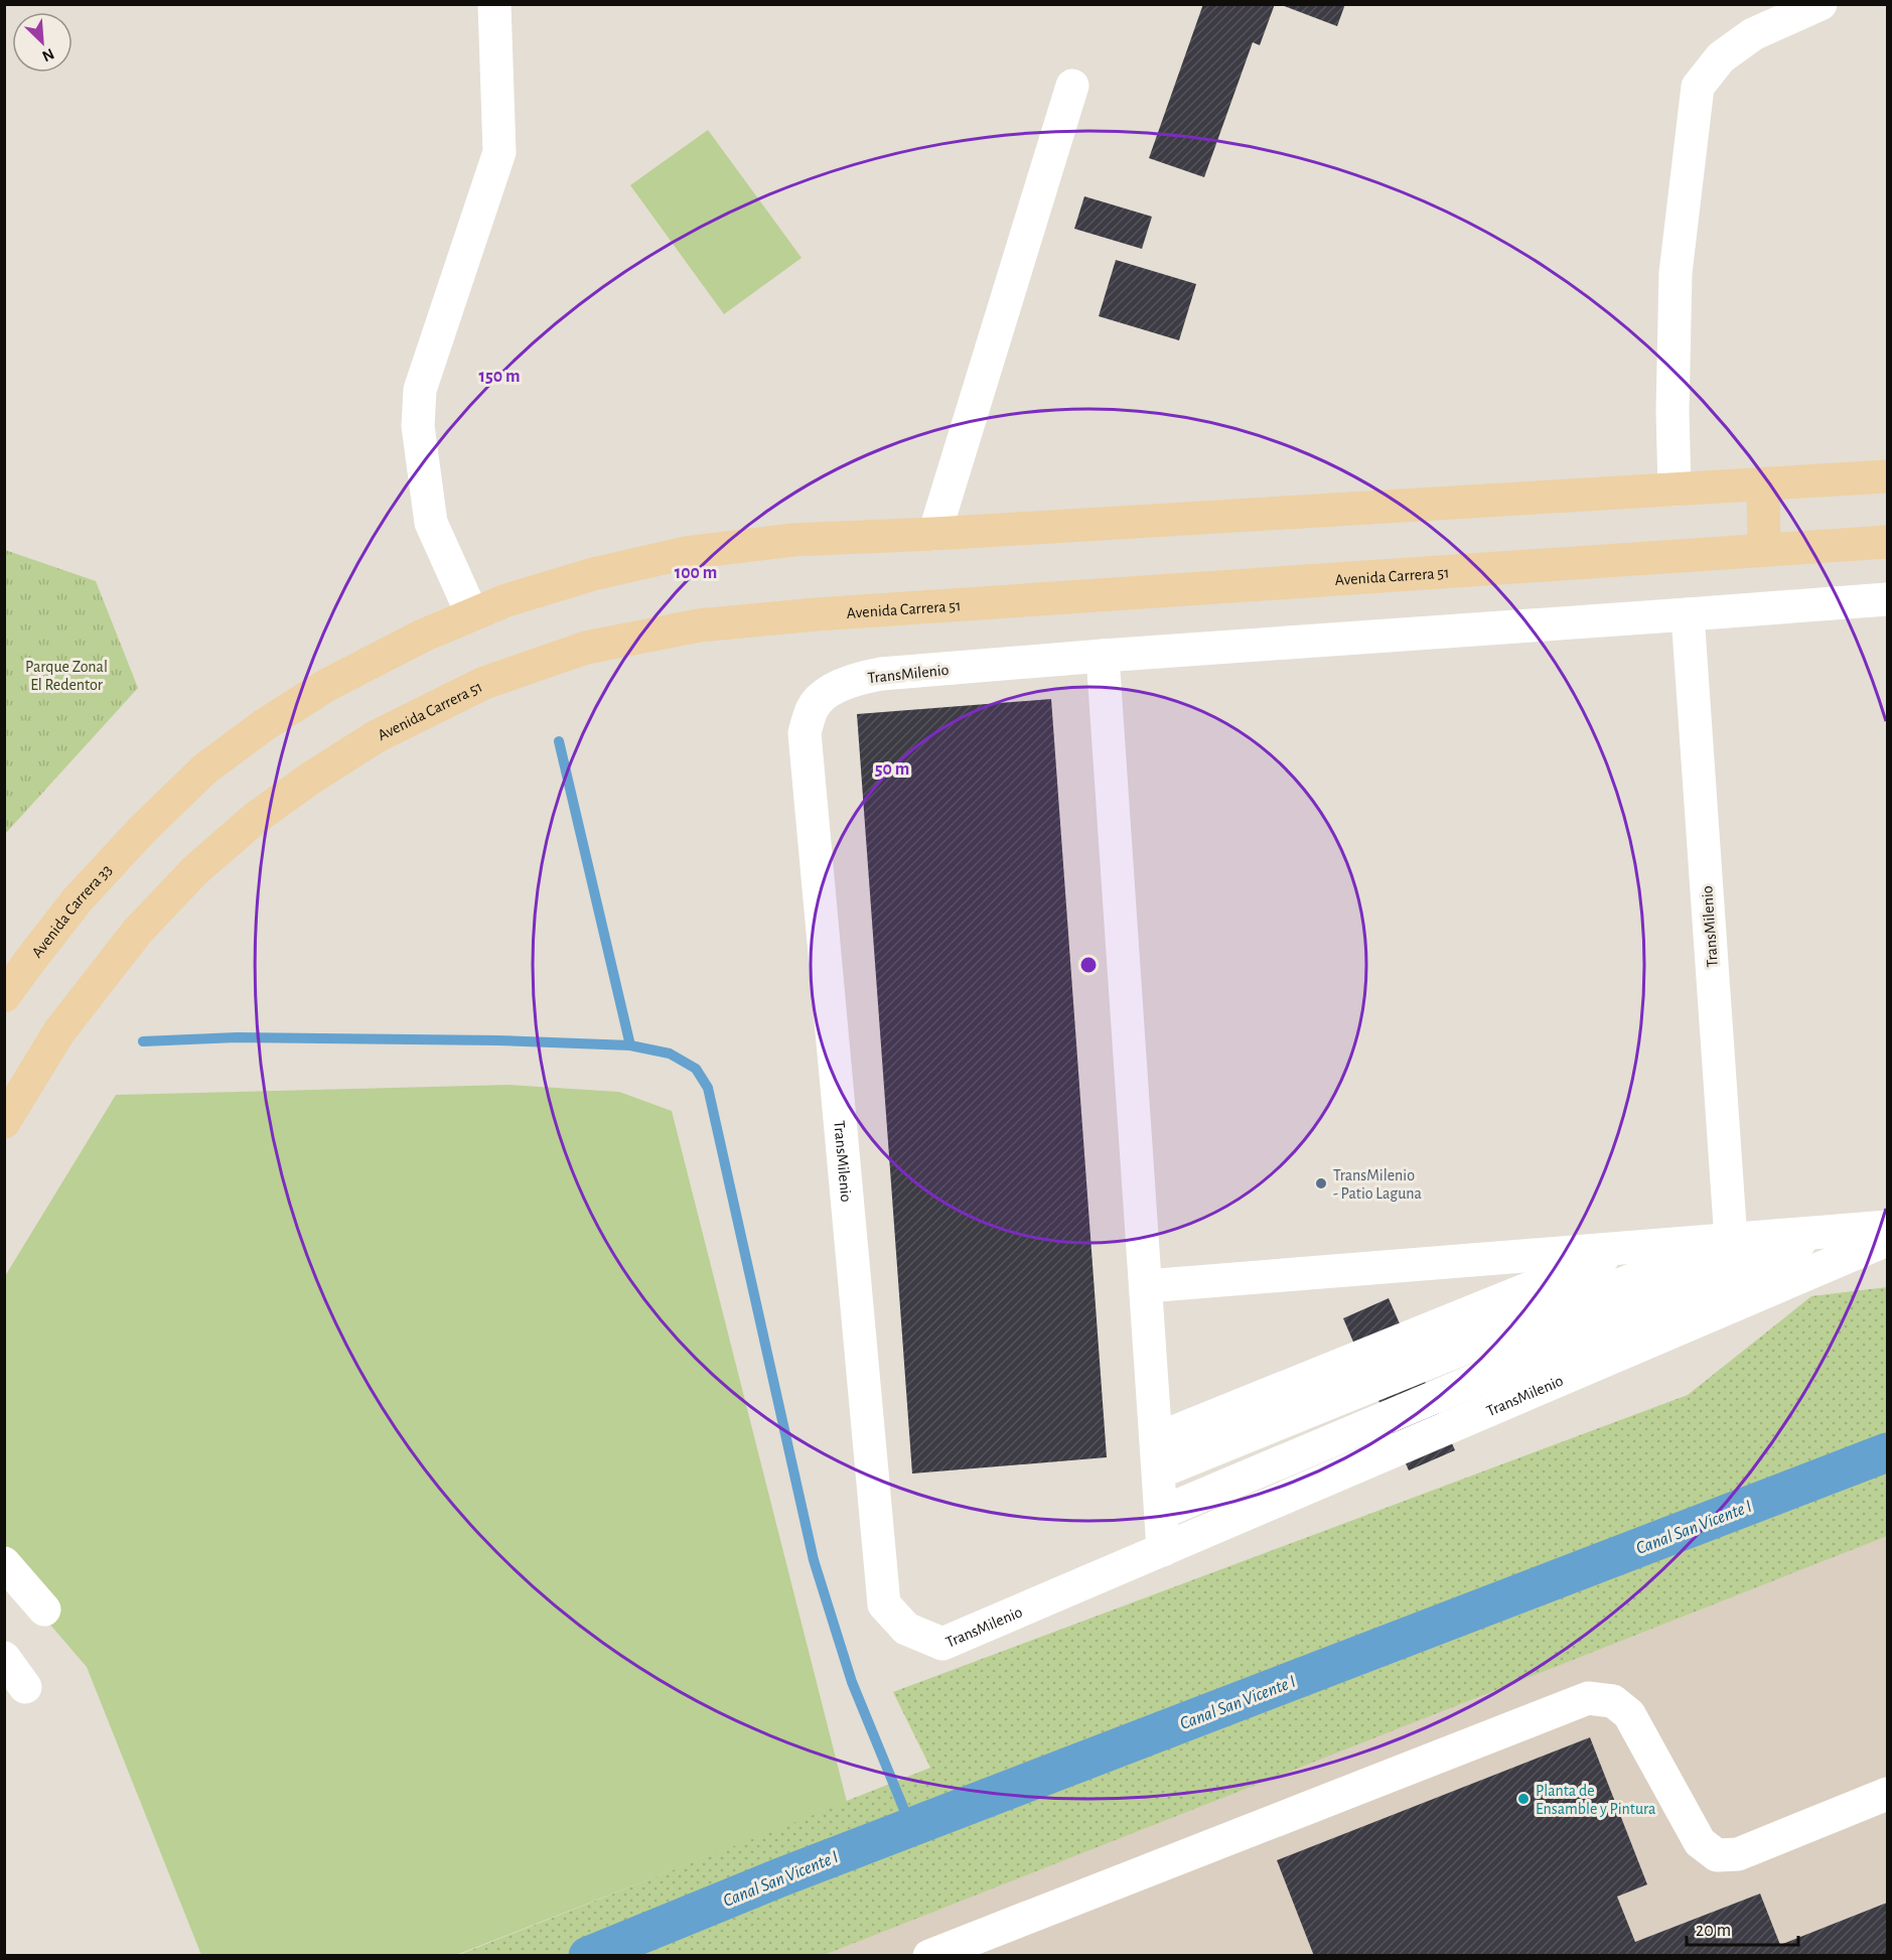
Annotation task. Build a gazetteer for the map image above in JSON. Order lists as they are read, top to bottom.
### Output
{
  "streets": {
    "main road": ["Avenida Carrera 51", "Avenida Carrera 33"],
    "lane": ["TransMilenio"]
  },
  "water": ["Canal San Vicente I"],
  "parks": ["Parque Zonal El Redentor"],
  "places": ["TransMilenio - Patio Laguna", "Planta de Ensamble y Pintura"],
  "scale_bar": "20 m",
  "north": "bottom right",
  "rings": ["150 m", "100 m", "50 m"]
}
